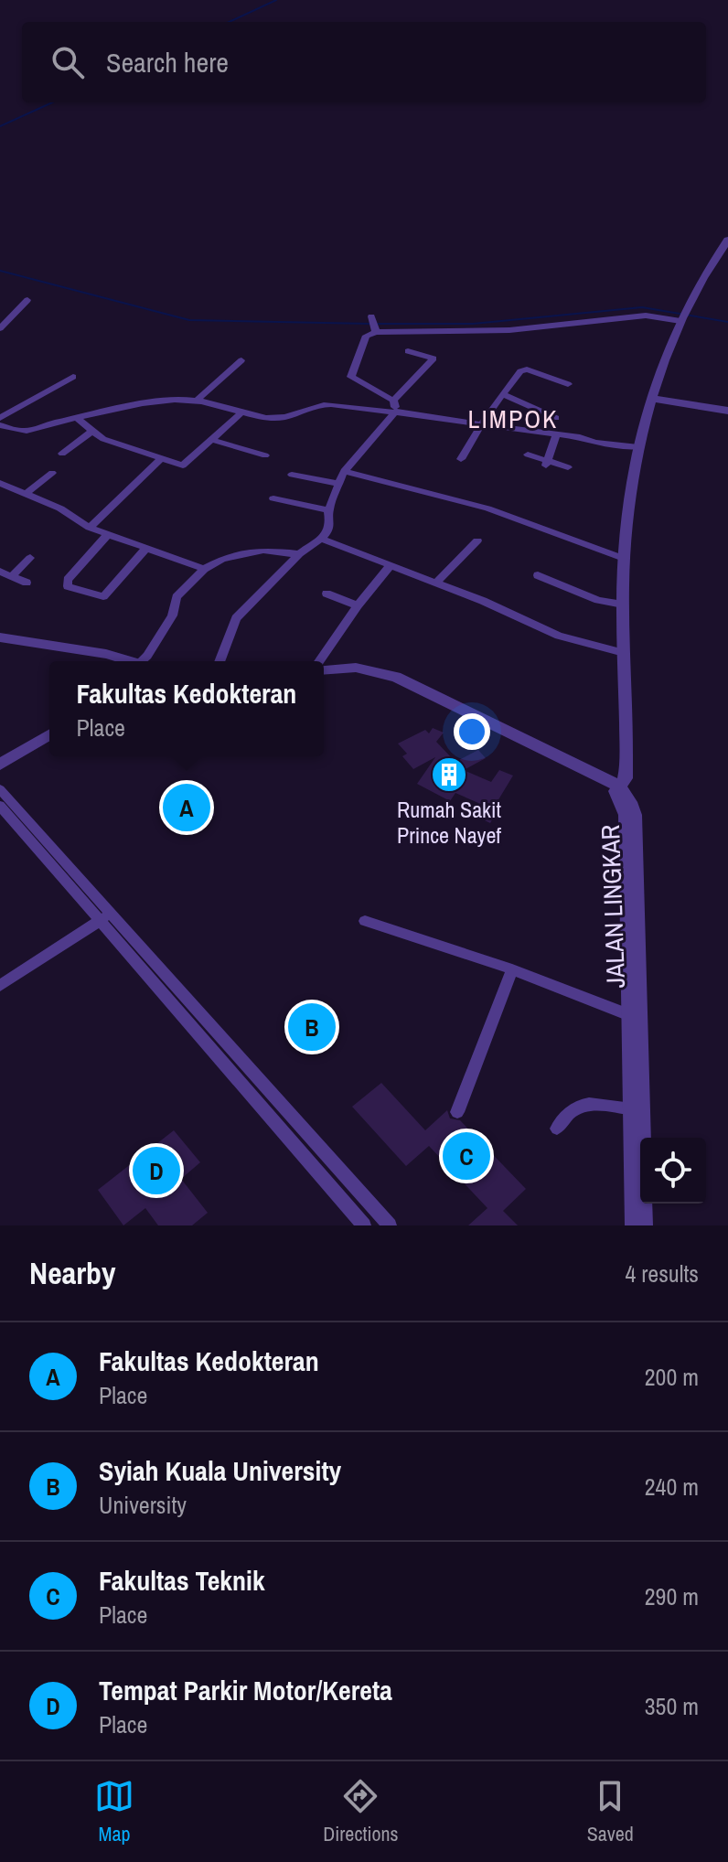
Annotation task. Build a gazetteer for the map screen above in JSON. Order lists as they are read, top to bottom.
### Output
{
  "streets": {
    "street": ["JALAN LINGKAR"]
  },
  "districts": ["LIMPOK"],
  "places": {
    "building": ["Rumah Sakit Prince Nayef"]
  },
  "page": {
    "search": "Search here",
    "popup": ["Fakultas Kedokteran", "Place"],
    "pins": [
      "A",
      "B",
      "C",
      "D"
    ],
    "heading": ["Nearby", "4 results"],
    "list": [
      {
        "mark": "A",
        "name": "Fakultas Kedokteran",
        "note": "Place",
        "value": "200 m"
      },
      {
        "mark": "B",
        "name": "Syiah Kuala University",
        "note": "University",
        "value": "240 m"
      },
      {
        "mark": "C",
        "name": "Fakultas Teknik",
        "note": "Place",
        "value": "290 m"
      },
      {
        "mark": "D",
        "name": "Tempat Parkir Motor/Kereta",
        "note": "Place",
        "value": "350 m"
      }
    ],
    "nav": ["Map", "Directions", "Saved"]
  }
}
